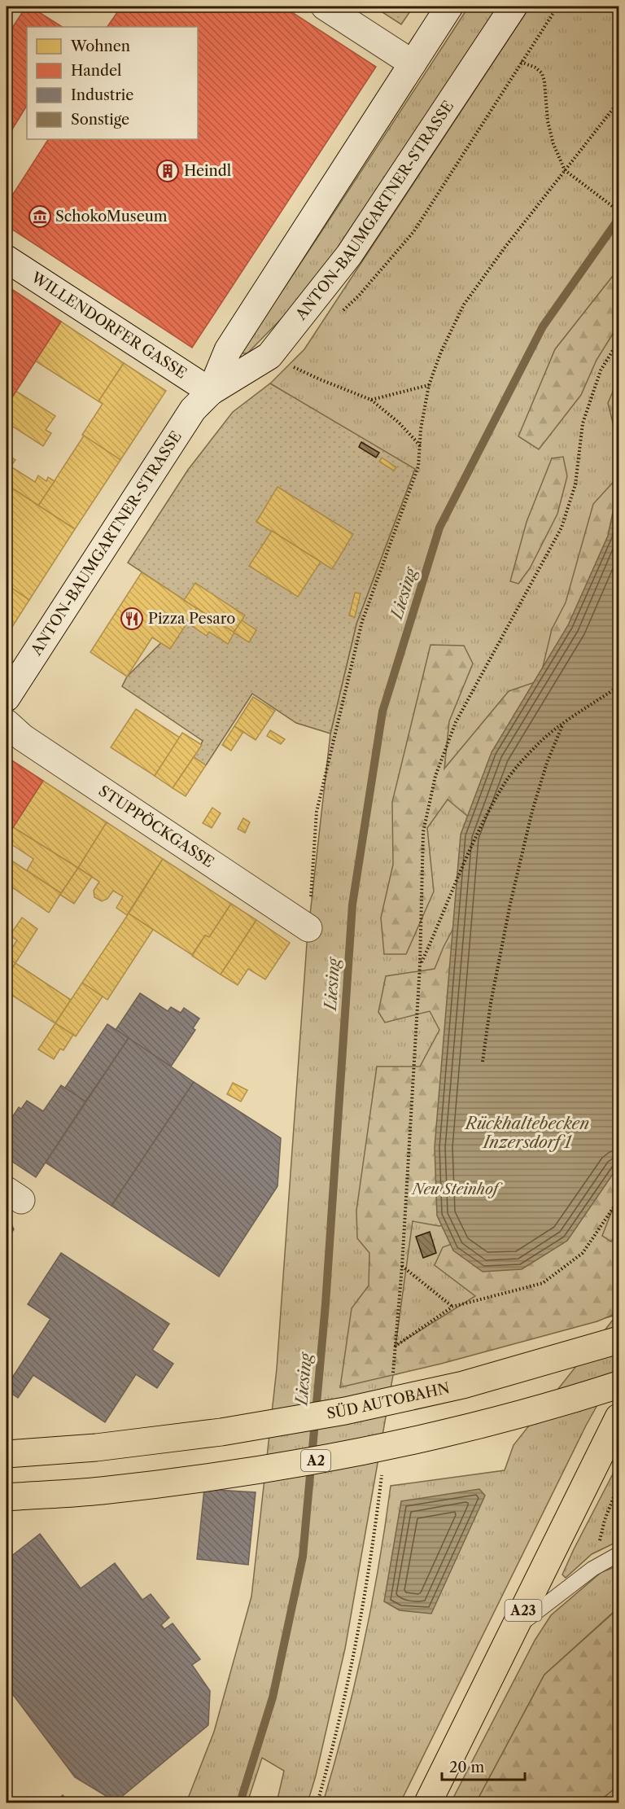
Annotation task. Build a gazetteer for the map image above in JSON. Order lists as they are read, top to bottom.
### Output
{
  "streets": {
    "highway": ["SÜD AUTOBAHN", "A2", "A23"],
    "main road": ["ANTON-BAUMGARTNER-STRASSE", "WILLENDORFER GASSE", "STUPPÖCKGASSE"]
  },
  "crossings": [
    ["ANTON-BAUMGARTNER-STRASSE", "WILLENDORFER GASSE"]
  ],
  "water": ["Liesing", "Rückhaltebecken Inzersdorf 1"],
  "parks": ["Neu Steinhof"],
  "places": {
    "building": ["Heindl"],
    "museum": ["SchokoMuseum"],
    "restaurant": ["Pizza Pesaro"]
  },
  "legend": [
    "Wohnen",
    "Handel",
    "Industrie",
    "Sonstige"
  ],
  "scale_bar": "20 m"
}
